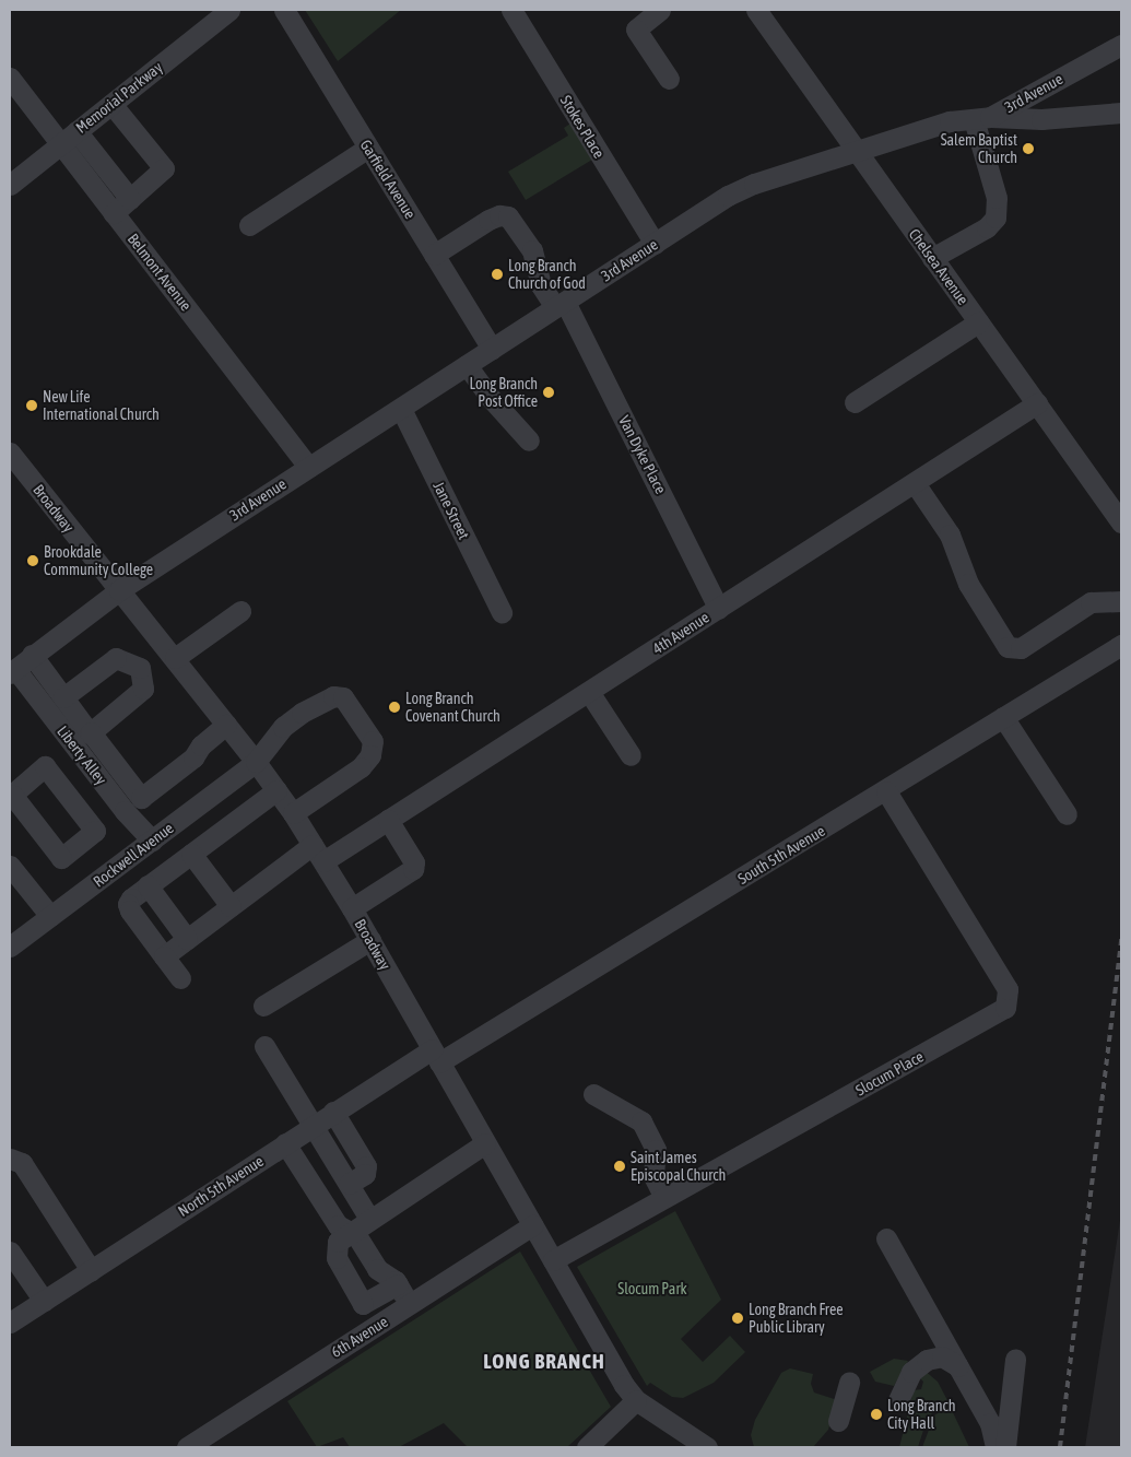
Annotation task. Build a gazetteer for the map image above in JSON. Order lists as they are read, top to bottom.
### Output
{
  "streets": {
    "street": [
      "3rd Avenue",
      "Memorial Parkway",
      "Stokes Place",
      "Garfield Avenue",
      "Chelsea Avenue",
      "Belmont Avenue",
      "Van Dyke Place",
      "Broadway",
      "Jane Street",
      "4th Avenue",
      "Liberty Alley",
      "Rockwell Avenue",
      "South 5th Avenue",
      "Slocum Place",
      "North 5th Avenue",
      "6th Avenue"
    ]
  },
  "crossings": [
    ["3rd Avenue", "Stokes Place"],
    ["3rd Avenue", "Garfield Avenue"],
    ["3rd Avenue", "Chelsea Avenue"],
    ["3rd Avenue", "Belmont Avenue"],
    ["3rd Avenue", "Van Dyke Place"],
    ["3rd Avenue", "Broadway"],
    ["3rd Avenue", "Jane Street"],
    ["3rd Avenue", "Liberty Alley"],
    ["Memorial Parkway", "Belmont Avenue"],
    ["Garfield Avenue", "Van Dyke Place"],
    ["Chelsea Avenue", "4th Avenue"],
    ["Van Dyke Place", "4th Avenue"],
    ["Broadway", "4th Avenue"],
    ["Broadway", "Rockwell Avenue"],
    ["Broadway", "South 5th Avenue"],
    ["Broadway", "Slocum Place"],
    ["Broadway", "North 5th Avenue"],
    ["Broadway", "6th Avenue"],
    ["Liberty Alley", "Rockwell Avenue"],
    ["South 5th Avenue", "Slocum Place"],
    ["South 5th Avenue", "North 5th Avenue"]
  ],
  "districts": ["LONG BRANCH"],
  "parks": ["Slocum Park"],
  "places": [
    "Salem Baptist Church",
    "Long Branch Church of God",
    "Long Branch Post Office",
    "New Life International Church",
    "Brookdale Community College",
    "Long Branch Covenant Church",
    "Saint James Episcopal Church",
    "Long Branch Free Public Library",
    "Long Branch City Hall"
  ]
}
